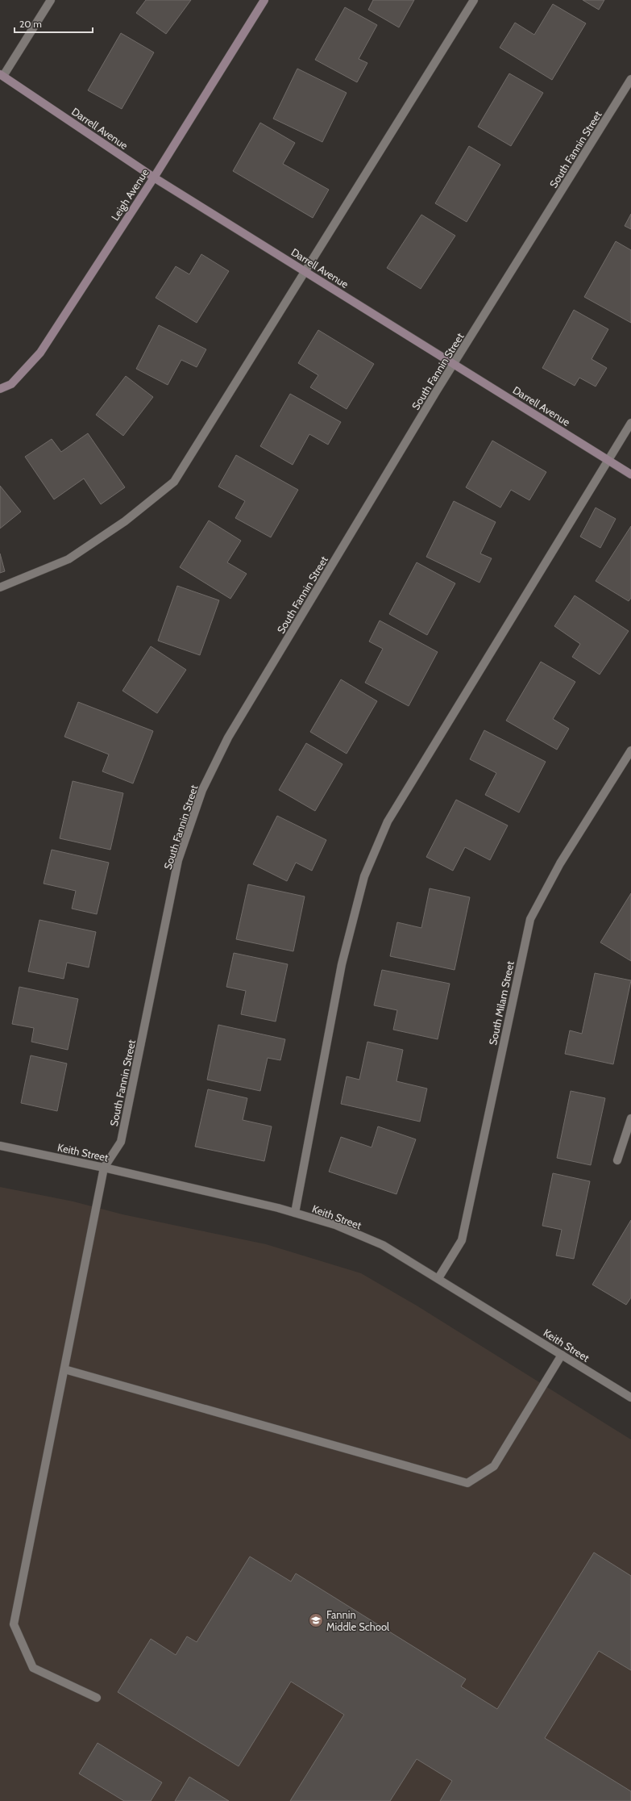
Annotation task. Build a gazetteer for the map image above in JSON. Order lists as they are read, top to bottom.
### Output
{
  "streets": {
    "main road": ["Darrell Avenue", "Leigh Avenue"],
    "street": ["South Fannin Street", "South Milam Street", "Keith Street"]
  },
  "crossings": [
    ["Darrell Avenue", "South Fannin Street"],
    ["Darrell Avenue", "Leigh Avenue"],
    ["South Fannin Street", "Keith Street"],
    ["South Milam Street", "Keith Street"]
  ],
  "places": {
    "school or university": ["Fannin Middle School"]
  },
  "scale_bar": "20 m"
}
